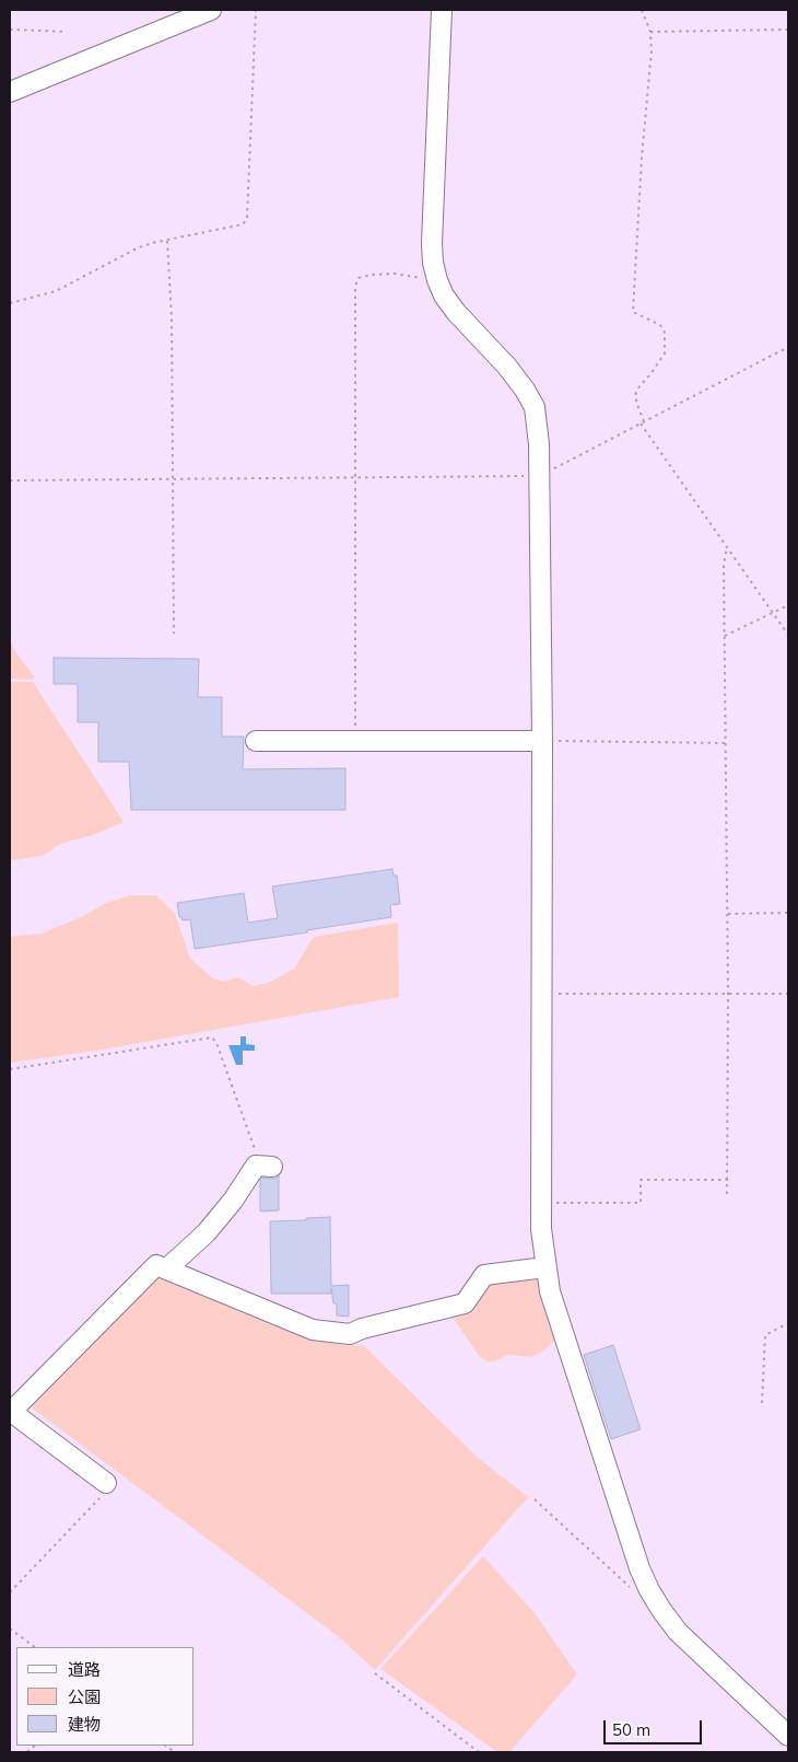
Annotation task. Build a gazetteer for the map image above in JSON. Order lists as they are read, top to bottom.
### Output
{
  "legend": ["道路", "公園", "建物"],
  "scale_bar": "50 m"
}
